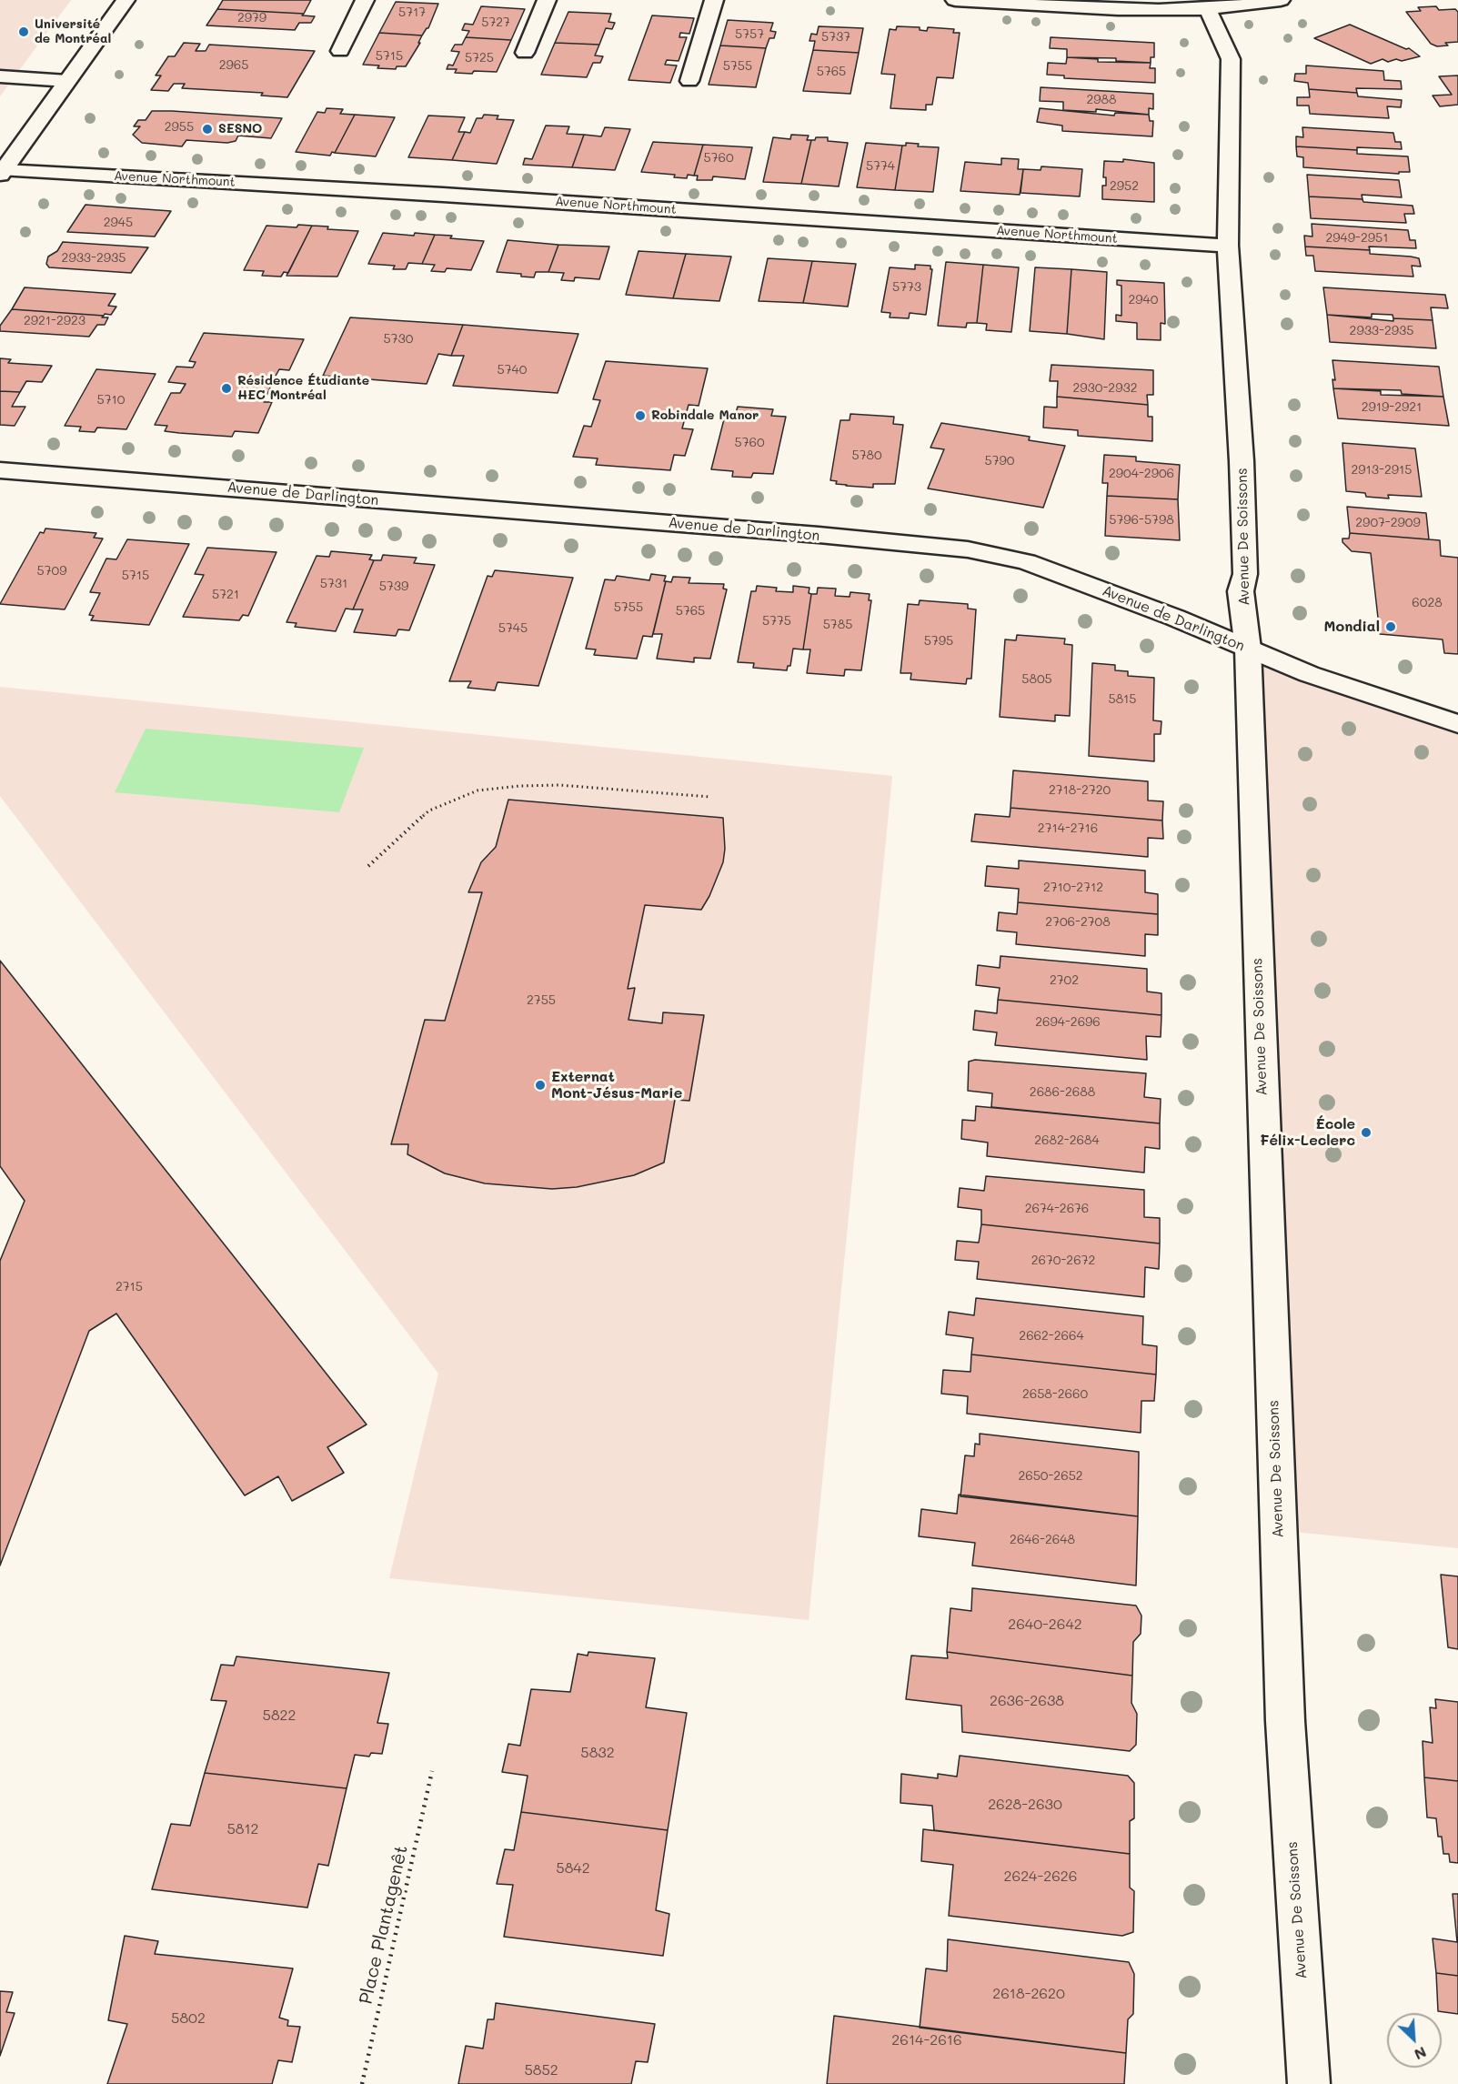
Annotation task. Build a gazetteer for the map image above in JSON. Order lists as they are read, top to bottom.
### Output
{
  "streets": {
    "street": ["Avenue Northmount", "Avenue de Darlington", "Avenue De Soissons"],
    "path": ["Place Plantagenêt"]
  },
  "crossings": [
    ["Avenue Northmount", "Avenue De Soissons"],
    ["Avenue de Darlington", "Avenue De Soissons"]
  ],
  "places": [
    "Université de Montréal",
    "SESNO",
    "Résidence Étudiante HEC Montréal",
    "Robindale Manor",
    "Mondial",
    "Externat Mont-Jésus-Marie",
    "École Félix-Leclerc"
  ],
  "house_numbers": [
    "5717",
    "2979",
    "5727",
    "5757",
    "5737",
    "5715",
    "5725",
    "2965",
    "5755",
    "5765",
    "2988",
    "2955",
    "5760",
    "5774",
    "2952",
    "2945",
    "2949-2951",
    "2933-2935",
    "5773",
    "2940",
    "2921-2923",
    "2933-2935",
    "5730",
    "5740",
    "2930-2932",
    "5710",
    "2919-2921",
    "5760",
    "5780",
    "5790",
    "2913-2915",
    "2904-2906",
    "5796-5798",
    "2907-2909",
    "5709",
    "5715",
    "5731",
    "5739",
    "5721",
    "6028",
    "5755",
    "5765",
    "5775",
    "5785",
    "5745",
    "5795",
    "5805",
    "5815",
    "2718-2720",
    "2714-2716",
    "2710-2712",
    "2706-2708",
    "2702",
    "2755",
    "2694-2696",
    "2686-2688",
    "2682-2684",
    "2674-2676",
    "2670-2672",
    "2715",
    "2662-2664",
    "2658-2660",
    "2650-2652",
    "2646-2648",
    "2640-2642",
    "2636-2638",
    "5822",
    "5832",
    "2628-2630",
    "5812",
    "5842",
    "2624-2626",
    "2618-2620",
    "5802",
    "2614-2616",
    "5852"
  ],
  "north": "bottom right"
}
